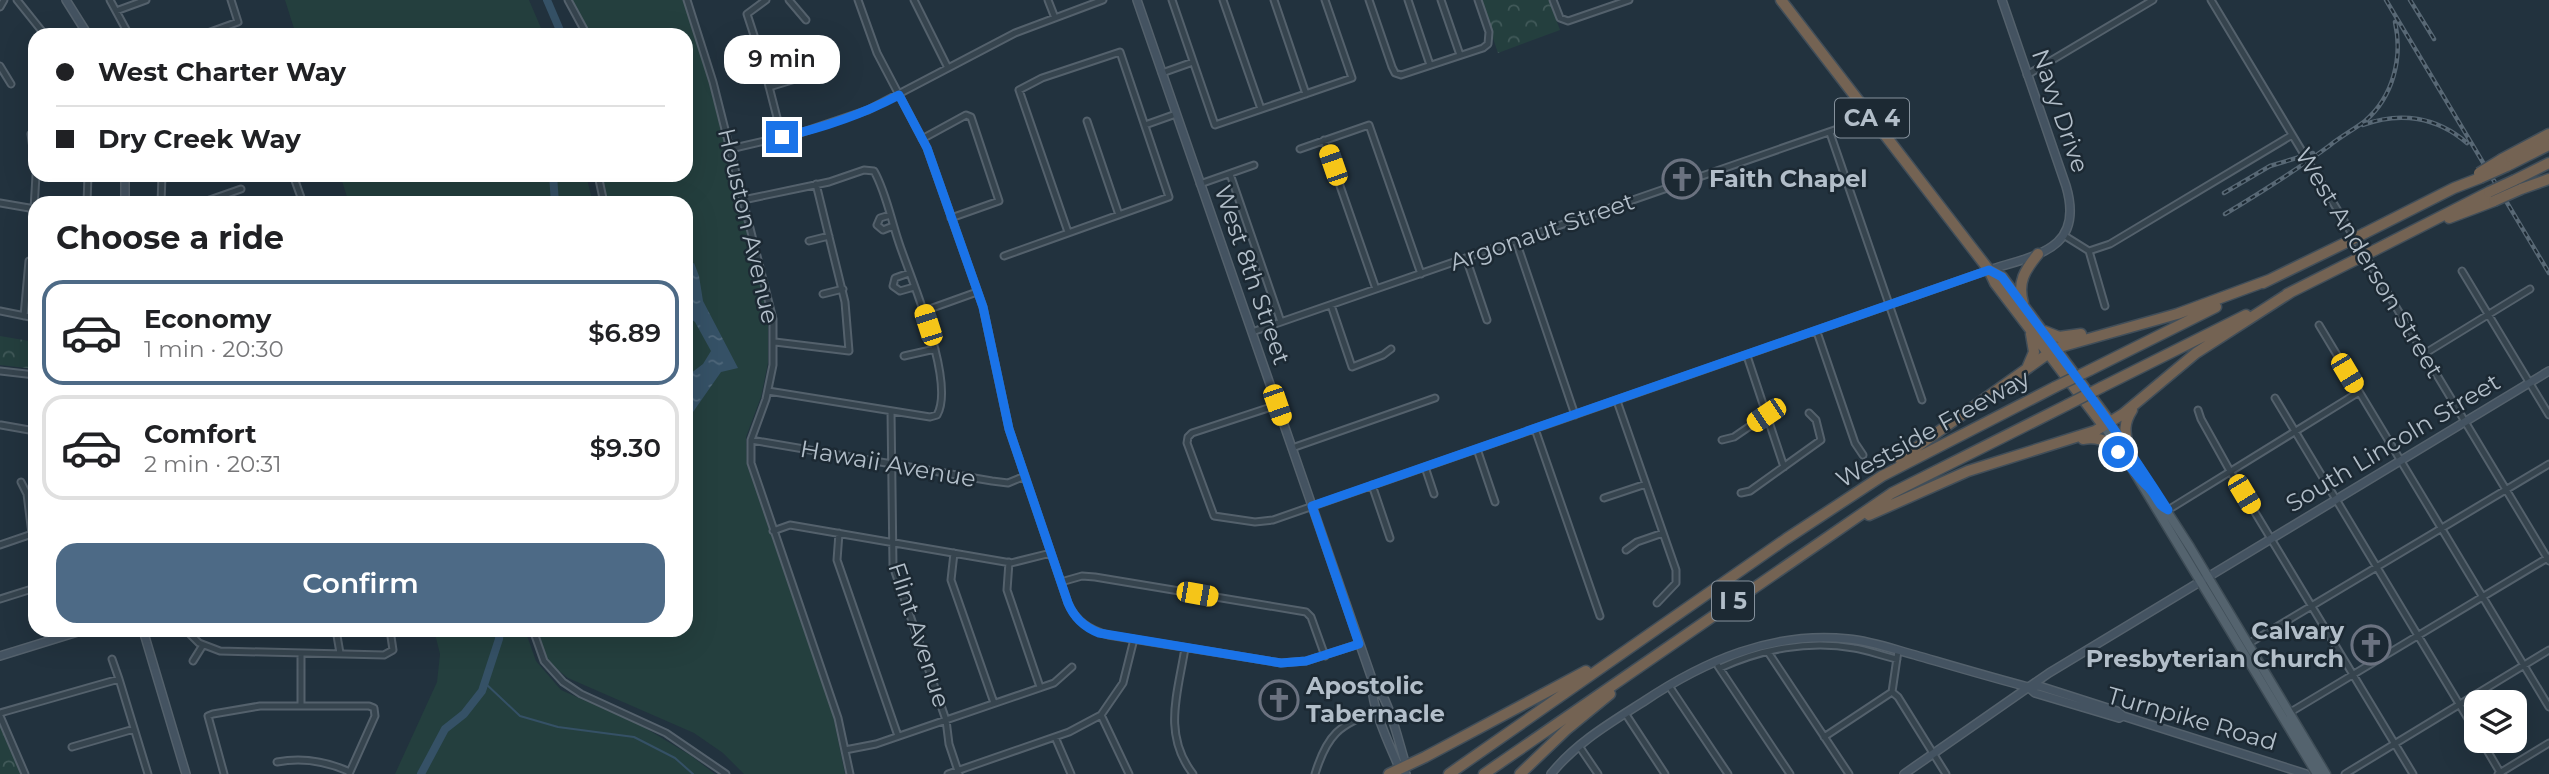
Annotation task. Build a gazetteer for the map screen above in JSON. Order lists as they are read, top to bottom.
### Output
{
  "streets": {
    "highway": ["CA 4", "Westside Freeway", "I 5"],
    "street": [
      "Navy Drive",
      "Houston Avenue",
      "Argonaut Street",
      "West Anderson Street",
      "West 8th Street",
      "South Lincoln Street",
      "Hawaii Avenue",
      "Flint Avenue",
      "Turnpike Road"
    ]
  },
  "crossings": [
    ["CA 4", "Argonaut Street"],
    ["Houston Avenue", "Hawaii Avenue"],
    ["Argonaut Street", "West 8th Street"],
    ["West Anderson Street", "South Lincoln Street"],
    ["South Lincoln Street", "Turnpike Road"],
    ["Hawaii Avenue", "Flint Avenue"]
  ],
  "places": {
    "church": ["Faith Chapel", "Calvary Presbyterian Church", "Apostolic Tabernacle"]
  },
  "page": {
    "banner": ["West Charter Way", "Dry Creek Way"],
    "bubble": "9 min",
    "heading": "Choose a ride",
    "list": [
      {
        "name": "Economy",
        "note": "1 min · 20:30",
        "value": "$6.89"
      },
      {
        "name": "Comfort",
        "note": "2 min · 20:31",
        "value": "$9.30"
      }
    ],
    "buttons": "Confirm"
  }
}
